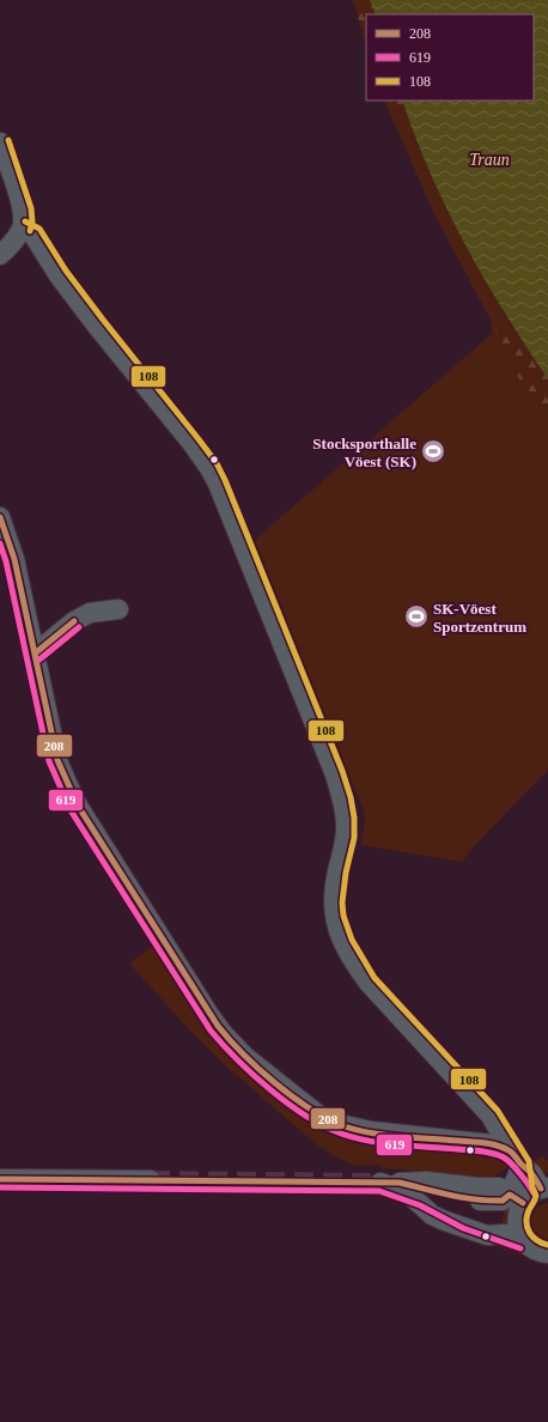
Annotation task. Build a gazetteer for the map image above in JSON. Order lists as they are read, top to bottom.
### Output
{
  "water": ["Traun"],
  "places": {
    "sports": ["Stocksporthalle Vöest (SK)", "SK-Vöest Sportzentrum"]
  },
  "lines": ["transit line 108", "transit line 208", "transit line 619"],
  "legend": ["208", "619", "108"]
}
